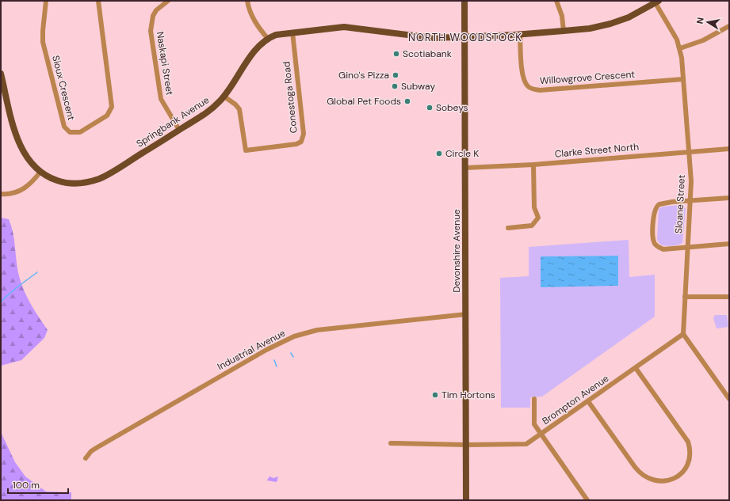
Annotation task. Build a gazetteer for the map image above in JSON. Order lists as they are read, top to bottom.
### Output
{
  "streets": {
    "main road": ["Springbank Avenue", "Devonshire Avenue"],
    "street": [
      "Naskapi Street",
      "Willowgrove Crescent",
      "Sioux Crescent",
      "Conestoga Road",
      "Clarke Street North",
      "Sloane Street",
      "Industrial Avenue",
      "Brompton Avenue"
    ]
  },
  "crossings": [
    ["Naskapi Street", "Springbank Avenue"],
    ["Willowgrove Crescent", "Springbank Avenue"],
    ["Willowgrove Crescent", "Sloane Street"],
    ["Conestoga Road", "Springbank Avenue"],
    ["Springbank Avenue", "Sloane Street"],
    ["Springbank Avenue", "Devonshire Avenue"],
    ["Clarke Street North", "Sloane Street"],
    ["Clarke Street North", "Devonshire Avenue"],
    ["Sloane Street", "Brompton Avenue"],
    ["Devonshire Avenue", "Industrial Avenue"],
    ["Devonshire Avenue", "Brompton Avenue"]
  ],
  "districts": ["NORTH WOODSTOCK"],
  "places": [
    "Scotiabank",
    "Gino's Pizza",
    "Subway",
    "Global Pet Foods",
    "Sobeys",
    "Circle K",
    "Tim Hortons"
  ],
  "scale_bar": "100 m",
  "north": "left"
}
